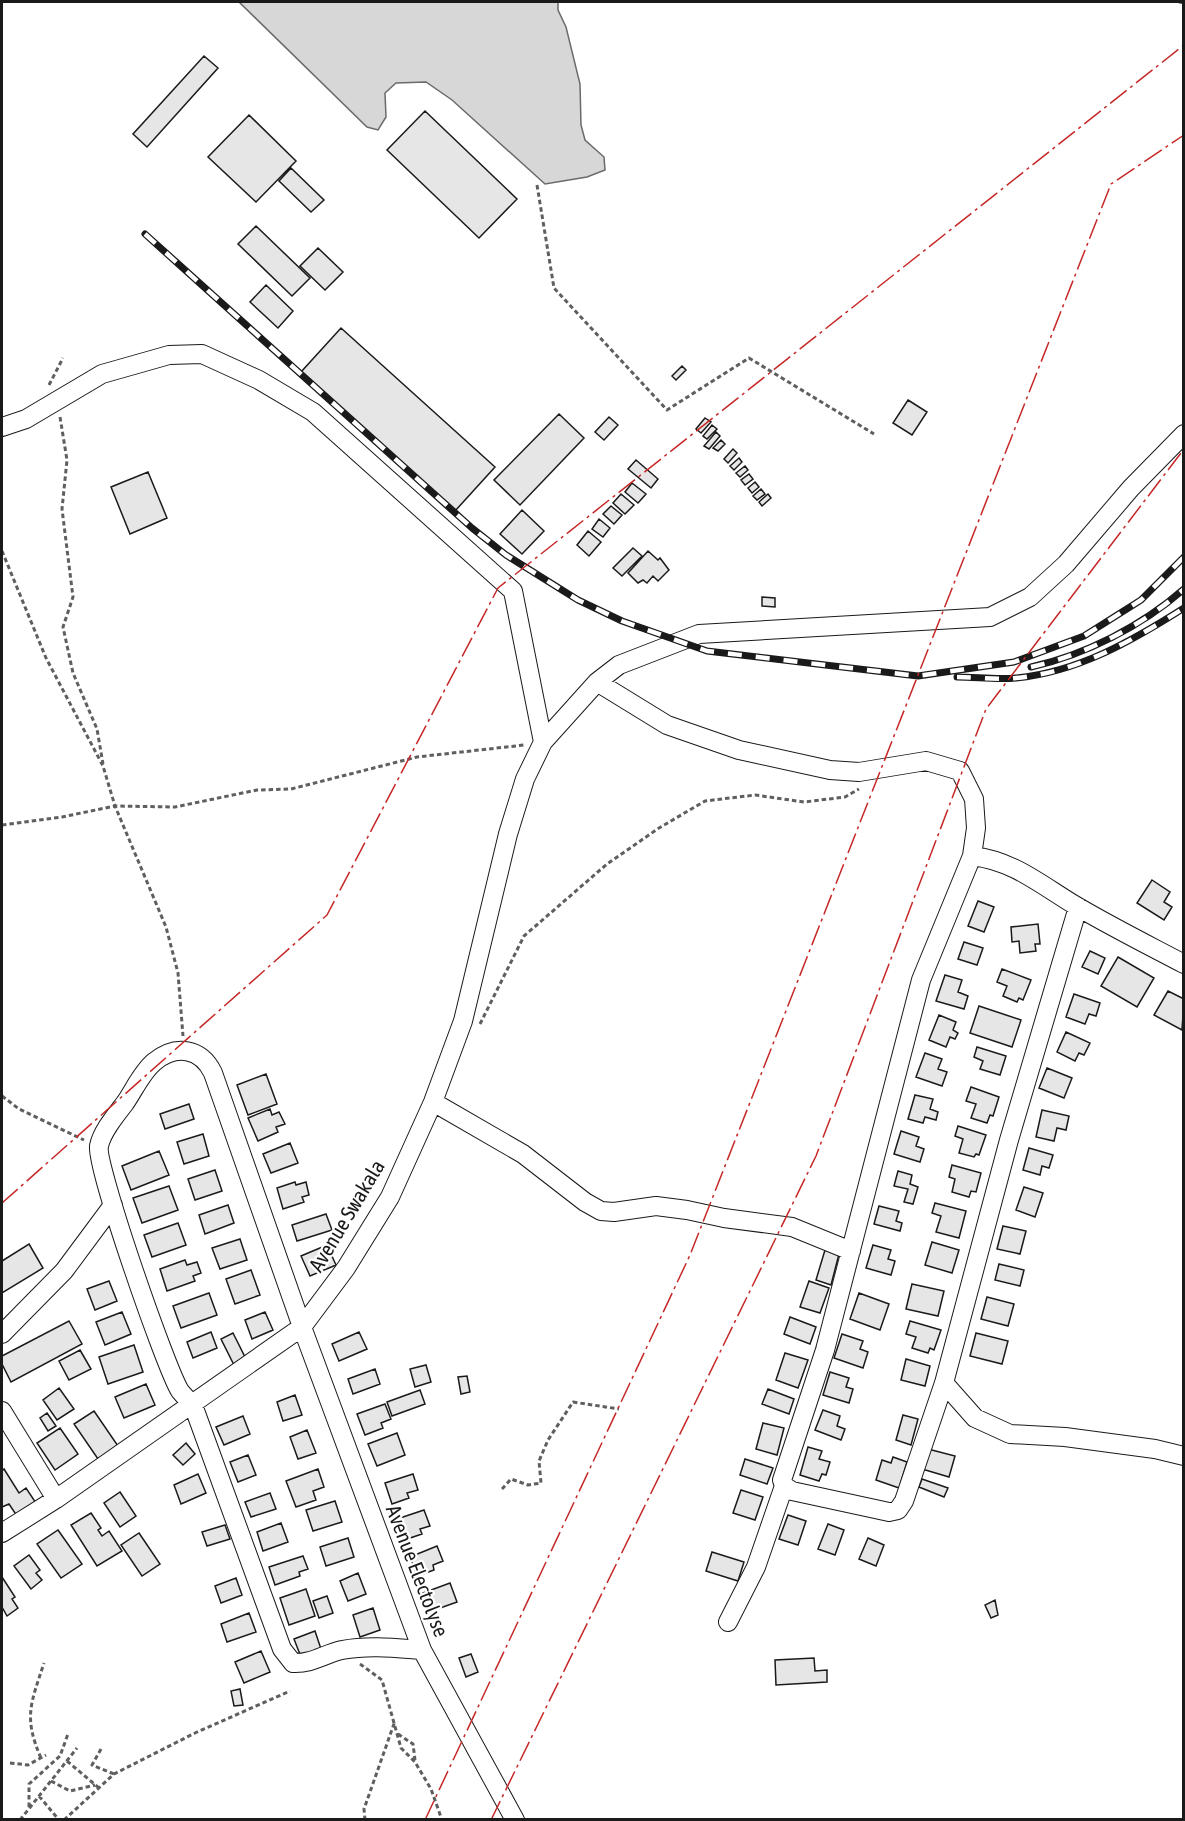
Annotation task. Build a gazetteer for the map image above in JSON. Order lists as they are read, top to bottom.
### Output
{
  "streets": {
    "street": ["Avenue Swakala", "Avenue Electolyse"]
  },
  "crossings": [
    ["Avenue Swakala", "Avenue Electolyse"]
  ]
}
